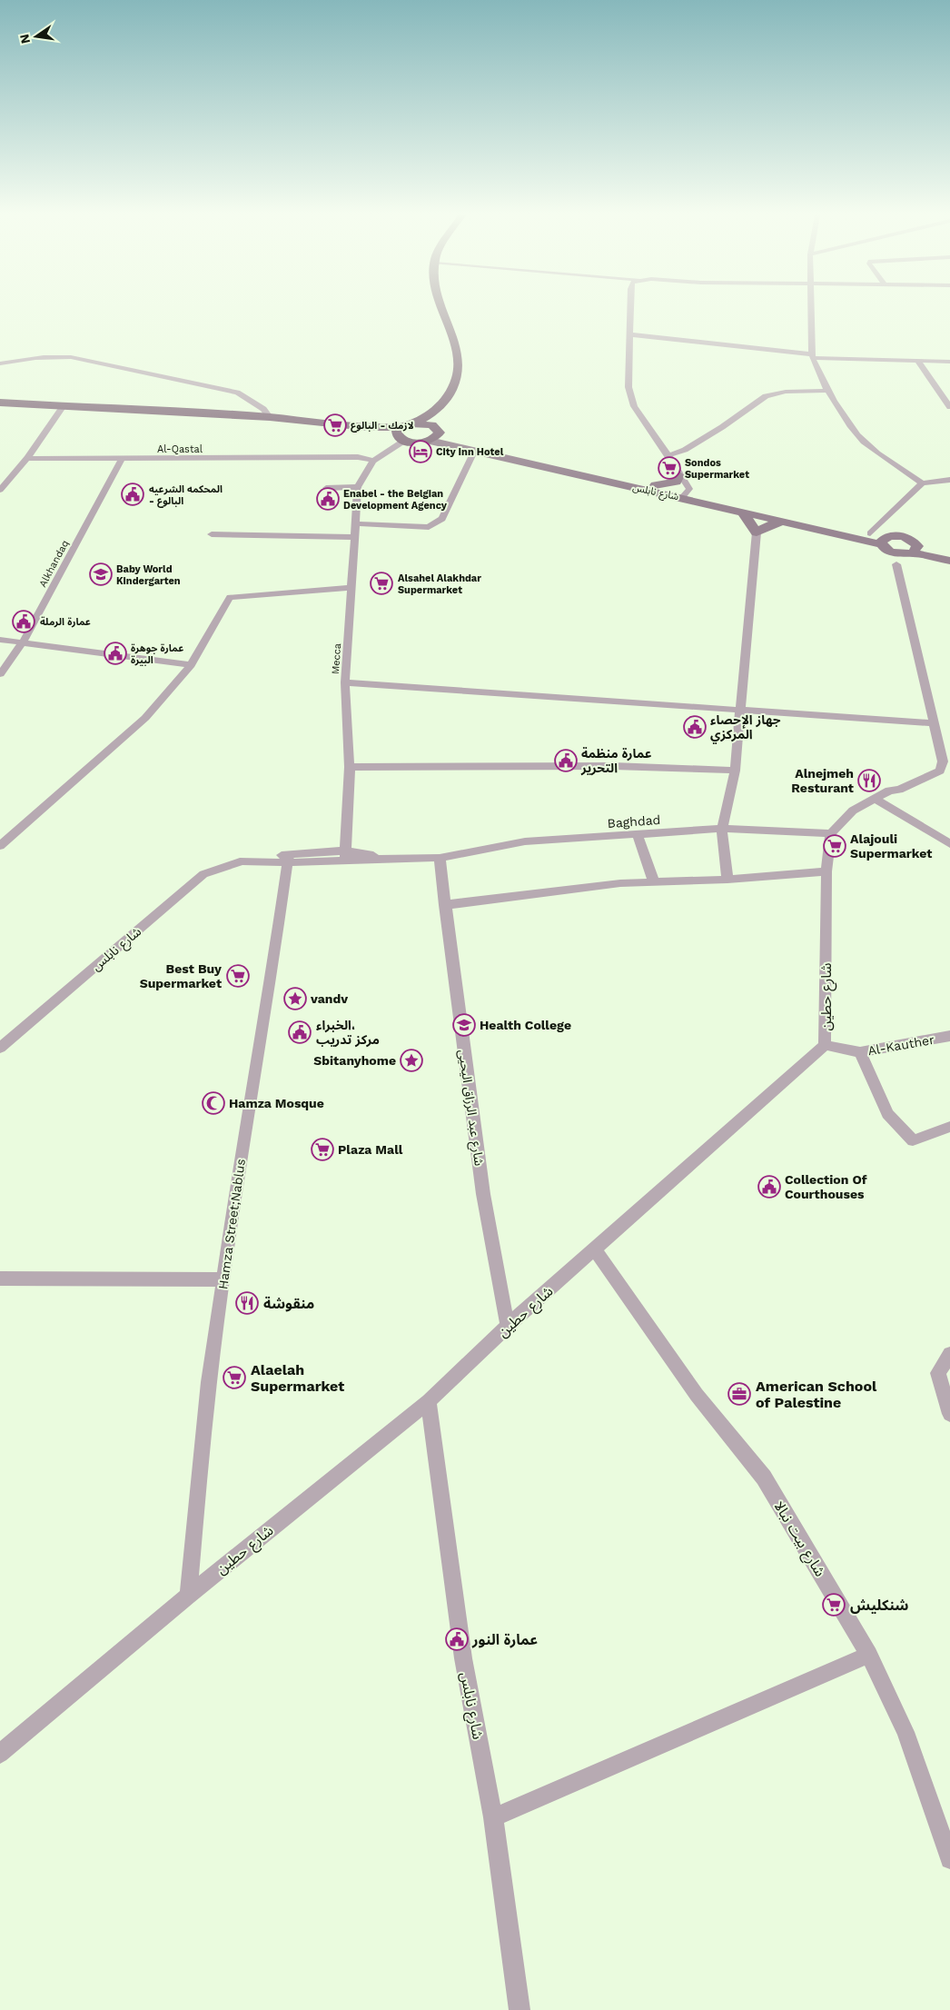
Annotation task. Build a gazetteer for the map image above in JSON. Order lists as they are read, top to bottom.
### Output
{
  "streets": {
    "main road": ["شارع نابلس"],
    "street": [
      "Al-Qastal",
      "Alkhandaq",
      "Mecca",
      "Baghdad",
      "شارع حطين",
      "Al-Kauther",
      "شارع عبد الرزاق اليحيى",
      "Hamza Street;Nablus",
      "شارع بيت نبالا"
    ]
  },
  "crossings": [
    ["Al-Qastal", "Alkhandaq"],
    ["Al-Qastal", "Mecca"],
    ["شارع نابلس", "شارع حطين"],
    ["شارع نابلس", "Hamza Street;Nablus"],
    ["Baghdad", "شارع حطين"],
    ["Baghdad", "شارع عبد الرزاق اليحيى"],
    ["شارع حطين", "Al-Kauther"],
    ["شارع حطين", "شارع عبد الرزاق اليحيى"],
    ["شارع حطين", "Hamza Street;Nablus"],
    ["شارع حطين", "شارع بيت نبالا"]
  ],
  "places": {
    "supermarket": [
      "لازمك - البالوع",
      "Sondos Supermarket",
      "Alsahel Alakhdar Supermarket",
      "Alajouli Supermarket",
      "Best Buy Supermarket",
      "Plaza Mall",
      "Alaelah Supermarket",
      "شنكليش"
    ],
    "hotel": ["City Inn Hotel"],
    "public building": [
      "المحكمه الشرعيه - البالوع",
      "Enabel - the Belgian Development Agency",
      "عمارة الرملة",
      "عمارة جوهرة البيرة",
      "جهاز الإحصاء المركزي",
      "عمارة منظمة التحرير",
      "الخبراء، مركز تدريب",
      "Collection Of Courthouses",
      "عمارة النور"
    ],
    "school or university": ["Baby World Kindergarten", "Health College"],
    "restaurant": ["Alnejmeh Resturant", "منقوشة"],
    "place": ["vandv", "Sbitanyhome"],
    "mosque": ["Hamza Mosque"],
    "office": ["American School of Palestine"]
  },
  "north": "left"
}
